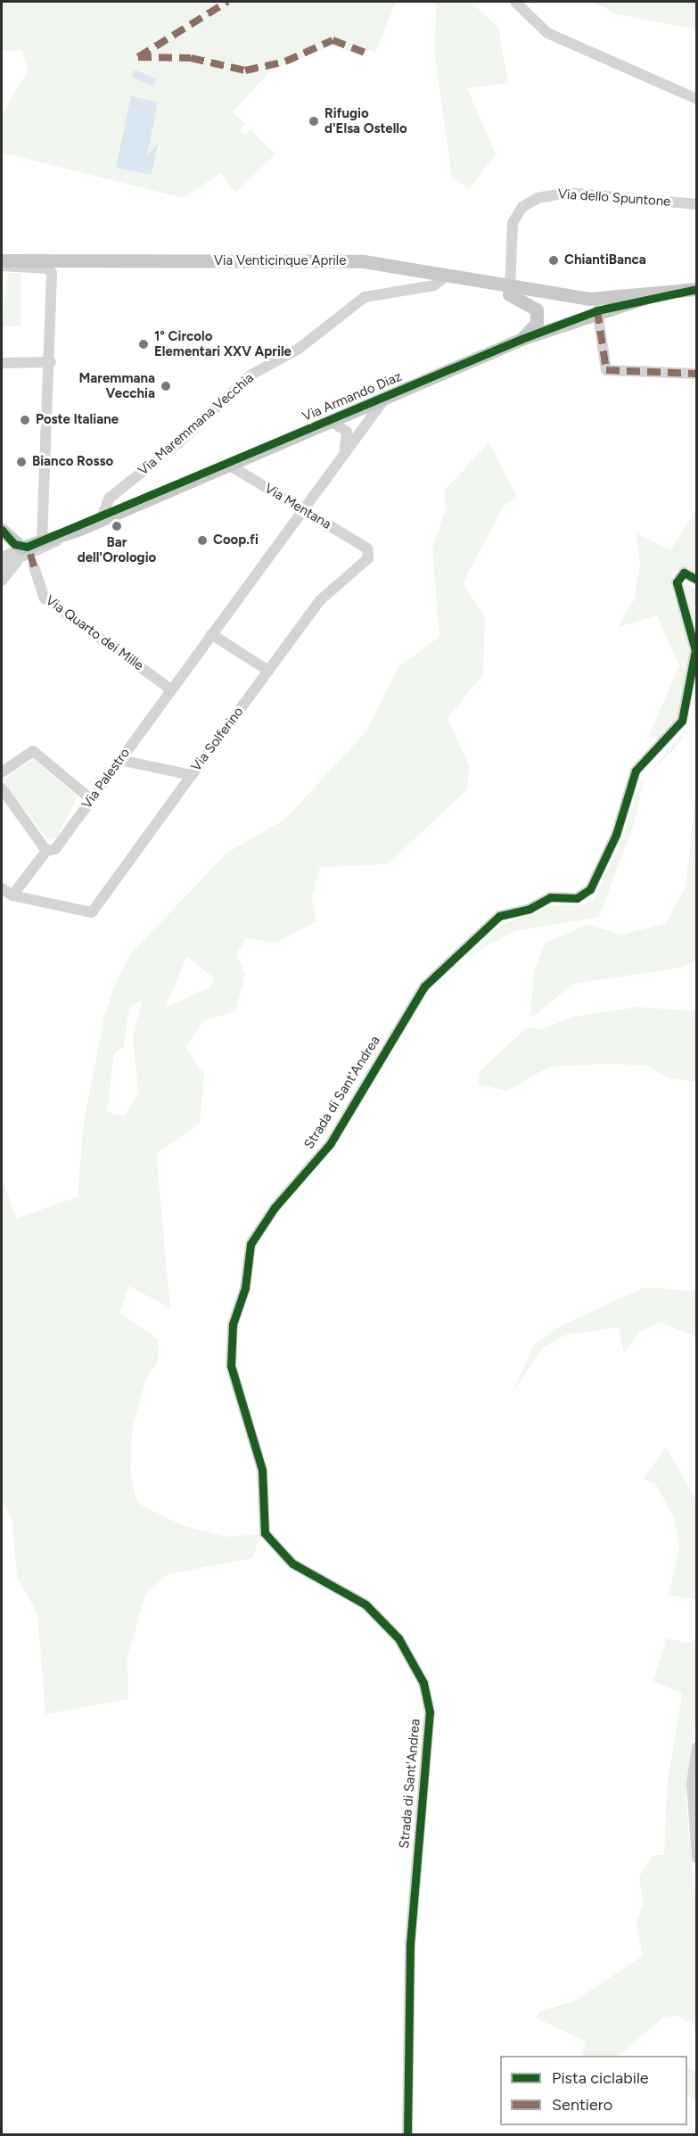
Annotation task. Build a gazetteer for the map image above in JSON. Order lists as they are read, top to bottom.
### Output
{
  "streets": {
    "main road": ["Via Venticinque Aprile", "Via Armando Diaz"],
    "street": [
      "Via dello Spuntone",
      "Via Maremmana Vecchia",
      "Via Mentana",
      "Via Quarto dei Mille",
      "Via Solferino",
      "Via Palestro",
      "Strada di Sant'Andrea"
    ]
  },
  "crossings": [
    ["Via dello Spuntone", "Via Venticinque Aprile"],
    ["Via Venticinque Aprile", "Via Armando Diaz"],
    ["Via Venticinque Aprile", "Via Maremmana Vecchia"],
    ["Via Armando Diaz", "Via Maremmana Vecchia"],
    ["Via Armando Diaz", "Via Mentana"],
    ["Via Armando Diaz", "Via Palestro"],
    ["Via Mentana", "Via Solferino"],
    ["Via Mentana", "Via Palestro"],
    ["Via Quarto dei Mille", "Via Palestro"],
    ["Via Solferino", "Via Palestro"]
  ],
  "places": [
    "Rifugio d'Elsa Ostello",
    "ChiantiBanca",
    "1° Circolo Elementari XXV Aprile",
    "Maremmana Vecchia",
    "Poste Italiane",
    "Bianco Rosso",
    "Bar dell'Orologio",
    "Coop.fi"
  ],
  "legend": ["Pista ciclabile", "Sentiero"]
}
